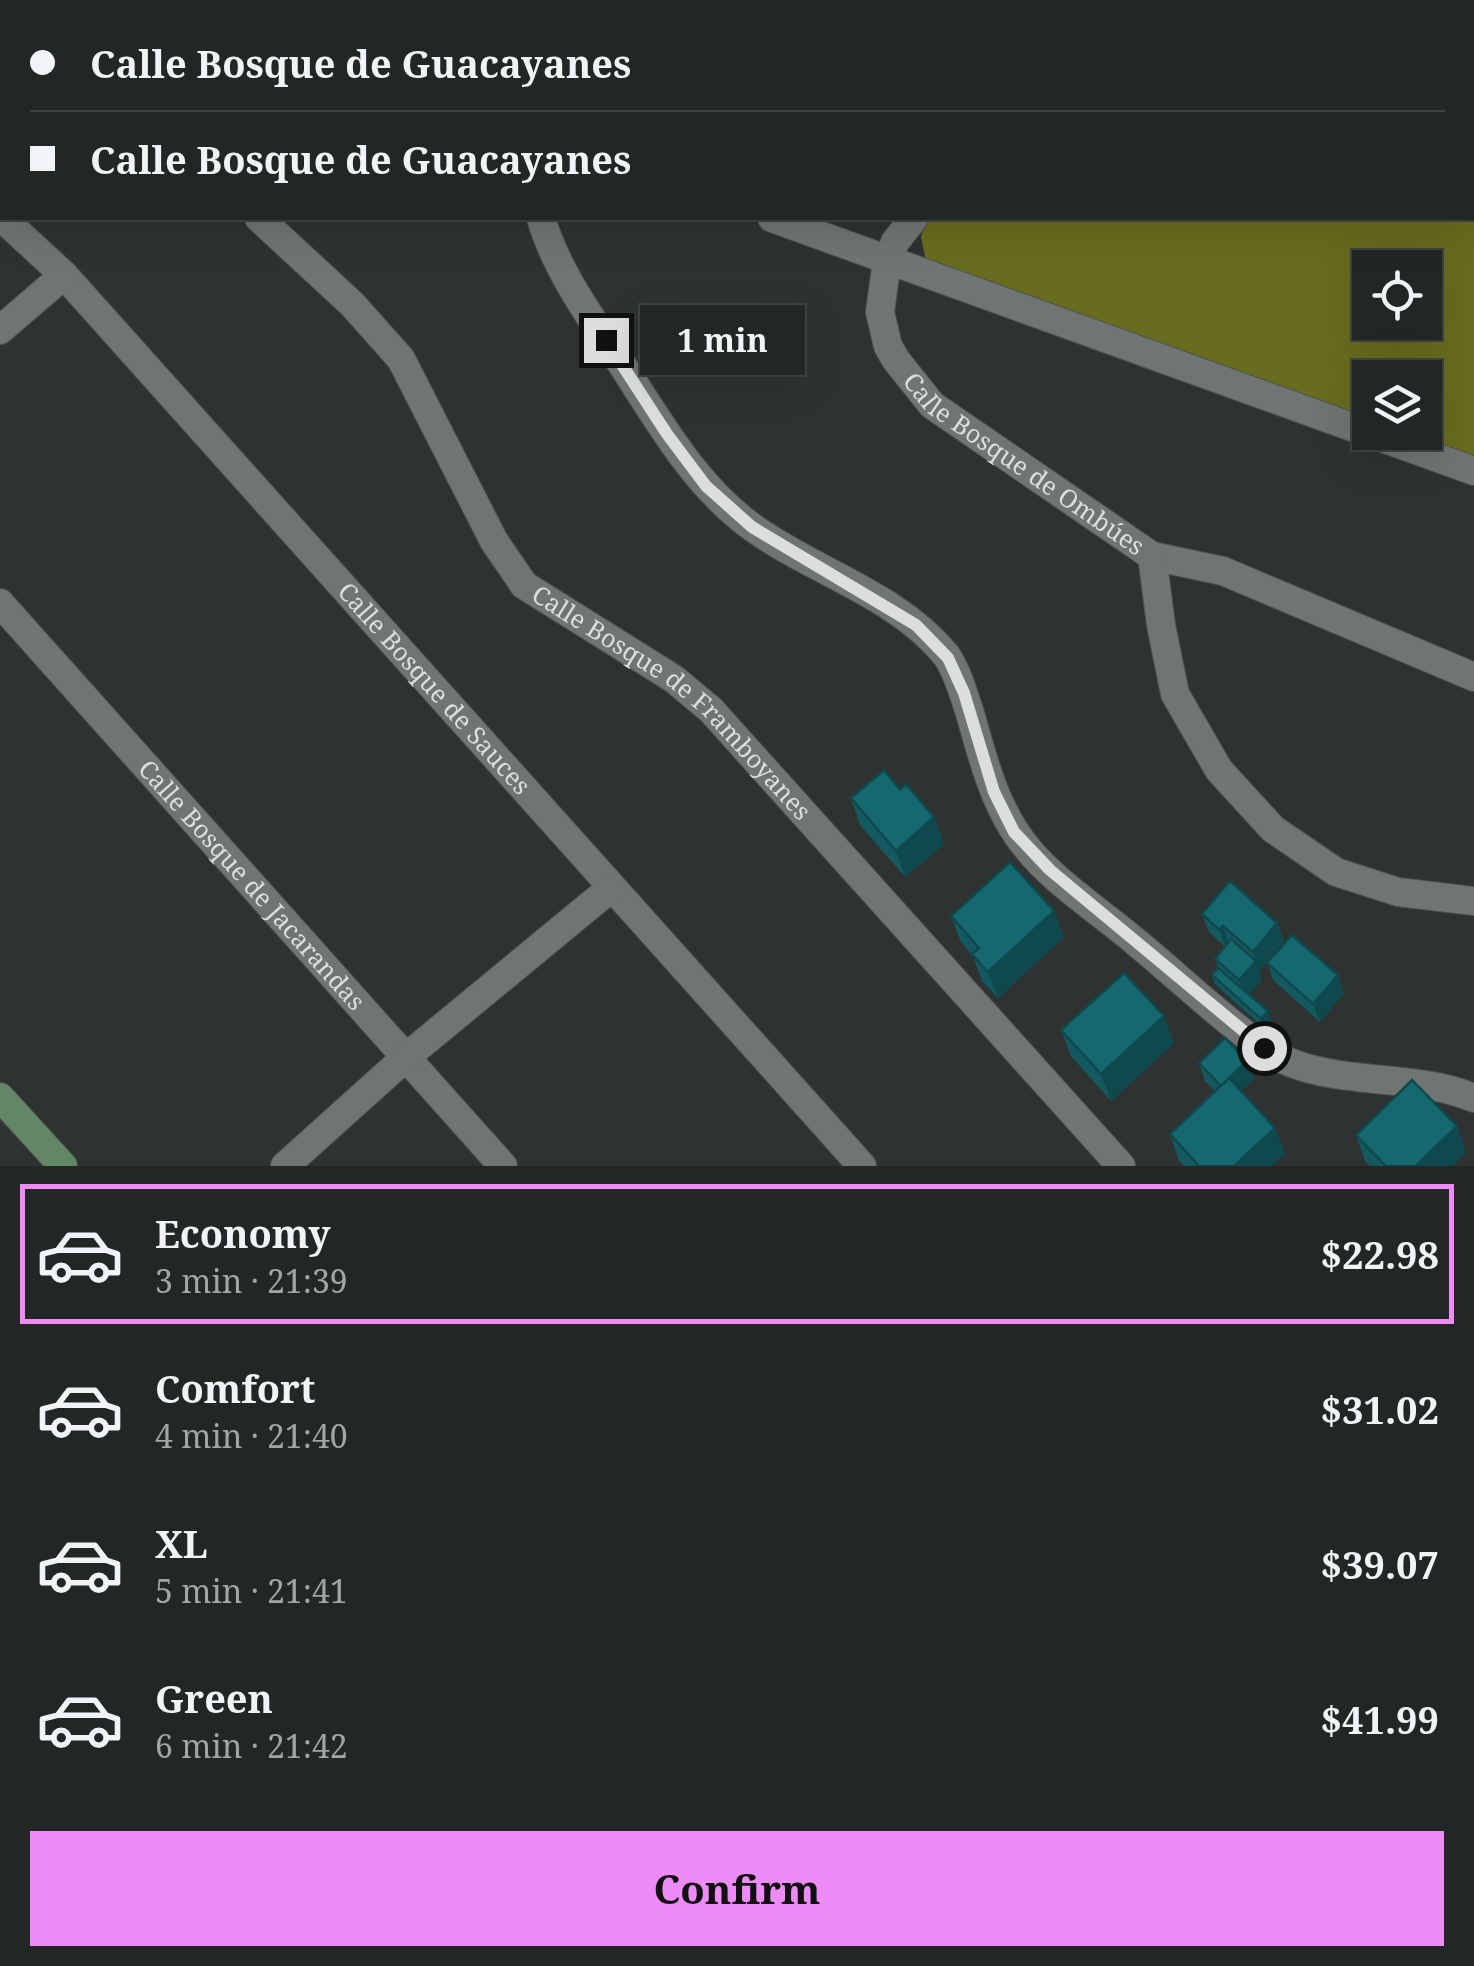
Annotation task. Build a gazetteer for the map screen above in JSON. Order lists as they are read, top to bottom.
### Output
{
  "streets": {
    "street": [
      "Calle Bosque de Ombúes",
      "Calle Bosque de Sauces",
      "Calle Bosque de Framboyanes",
      "Calle Bosque de Jacarandas"
    ]
  },
  "page": {
    "banner": ["Calle Bosque de Guacayanes", "Calle Bosque de Guacayanes"],
    "bubble": "1 min",
    "list": [
      {
        "name": "Economy",
        "note": "3 min · 21:39",
        "value": "$22.98"
      },
      {
        "name": "Comfort",
        "note": "4 min · 21:40",
        "value": "$31.02"
      },
      {
        "name": "XL",
        "note": "5 min · 21:41",
        "value": "$39.07"
      },
      {
        "name": "Green",
        "note": "6 min · 21:42",
        "value": "$41.99"
      }
    ],
    "buttons": "Confirm"
  }
}
